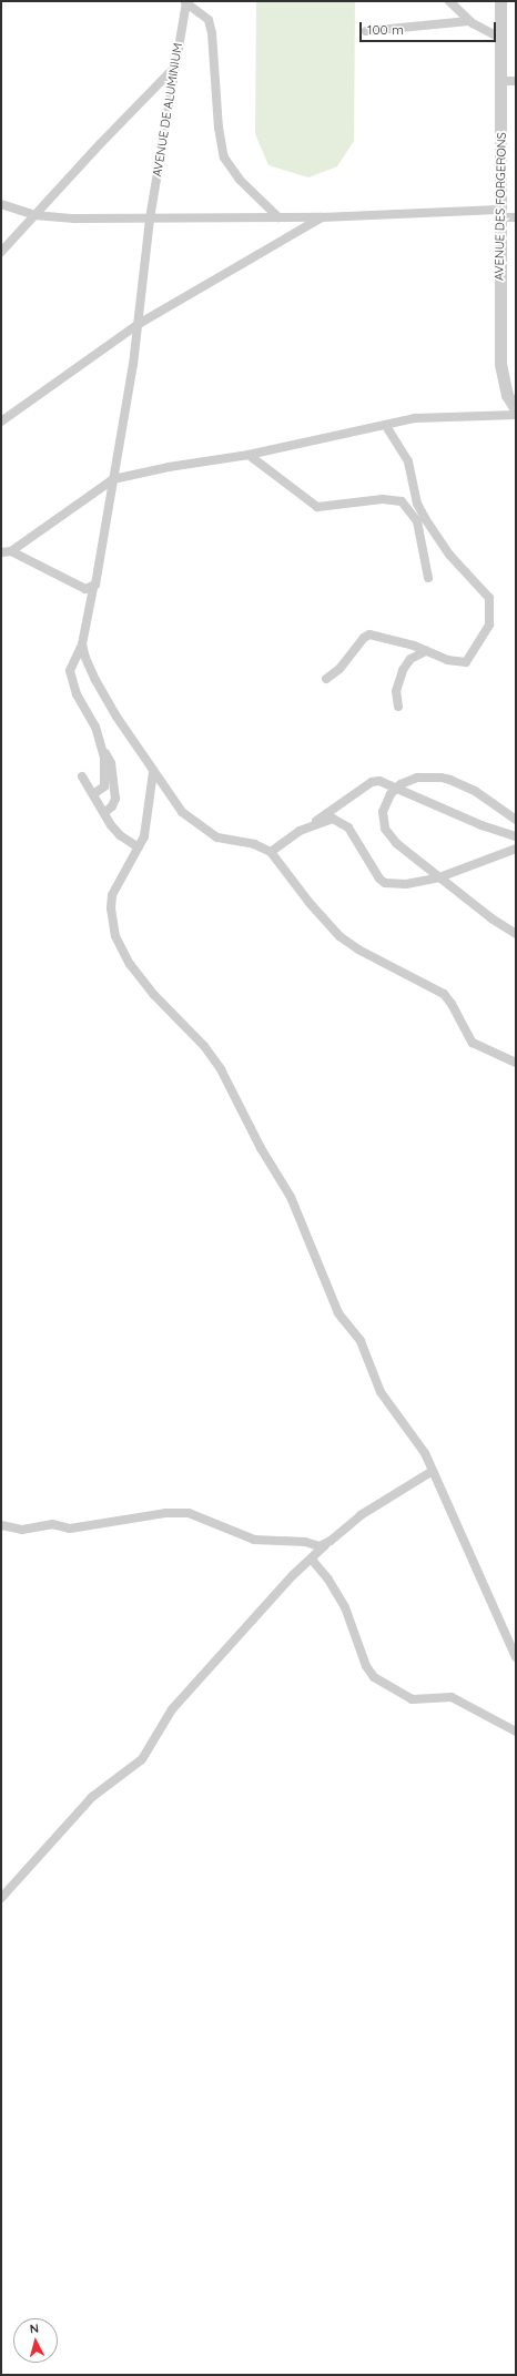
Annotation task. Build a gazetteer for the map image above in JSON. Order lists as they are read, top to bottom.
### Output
{
  "streets": {
    "street": ["AVENUE DE ALUMINIUM", "AVENUE DES FORGERONS"]
  },
  "scale_bar": "100 m",
  "north": "top"
}
